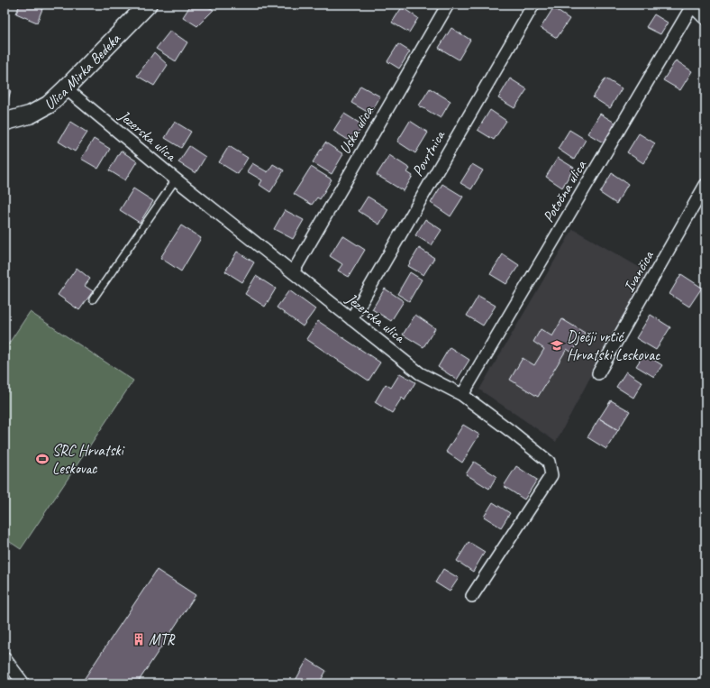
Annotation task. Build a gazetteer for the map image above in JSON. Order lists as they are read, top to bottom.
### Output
{
  "streets": {
    "main road": ["Ulica Mirka Bedeka"],
    "street": [
      "Uska ulica",
      "Jezerska ulica",
      "Povrtnica",
      "Potočna ulica",
      "Ivančica"
    ]
  },
  "crossings": [
    ["Ulica Mirka Bedeka", "Jezerska ulica"],
    ["Uska ulica", "Jezerska ulica"],
    ["Jezerska ulica", "Povrtnica"],
    ["Jezerska ulica", "Potočna ulica"]
  ],
  "places": {
    "school or university": ["Dječji vrtić Hrvatski Leskovac"],
    "sports": ["SRC Hrvatski Leskovac"],
    "building": ["MTR"]
  }
}
